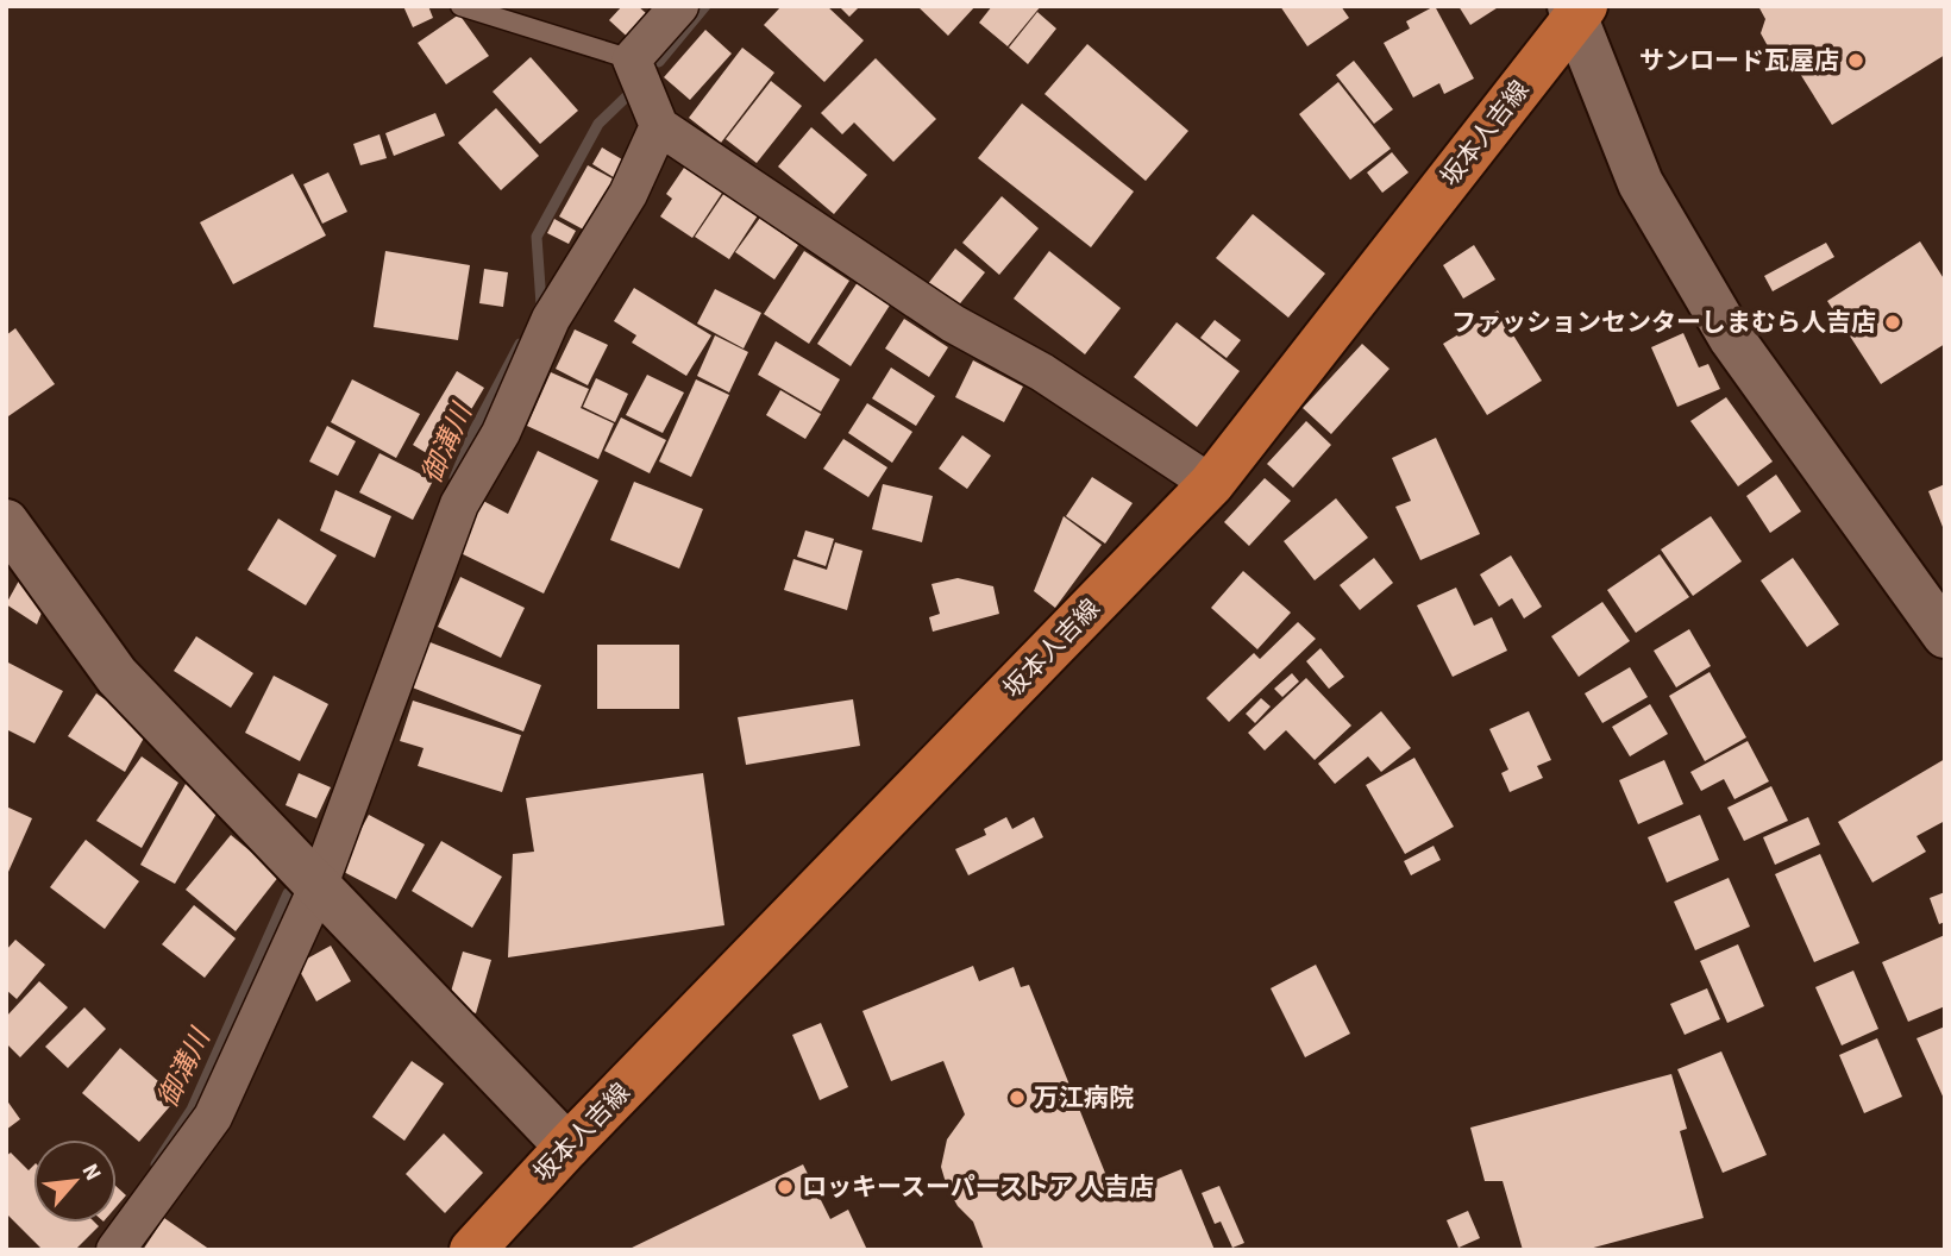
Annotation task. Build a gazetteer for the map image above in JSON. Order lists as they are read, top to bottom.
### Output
{
  "streets": {
    "main road": ["坂本人吉線"]
  },
  "water": ["御溝川"],
  "places": [
    "サンロード瓦屋店",
    "ファッションセンターしまむら人吉店",
    "万江病院",
    "ロッキースーパーストア 人吉店"
  ],
  "north": "top right"
}
